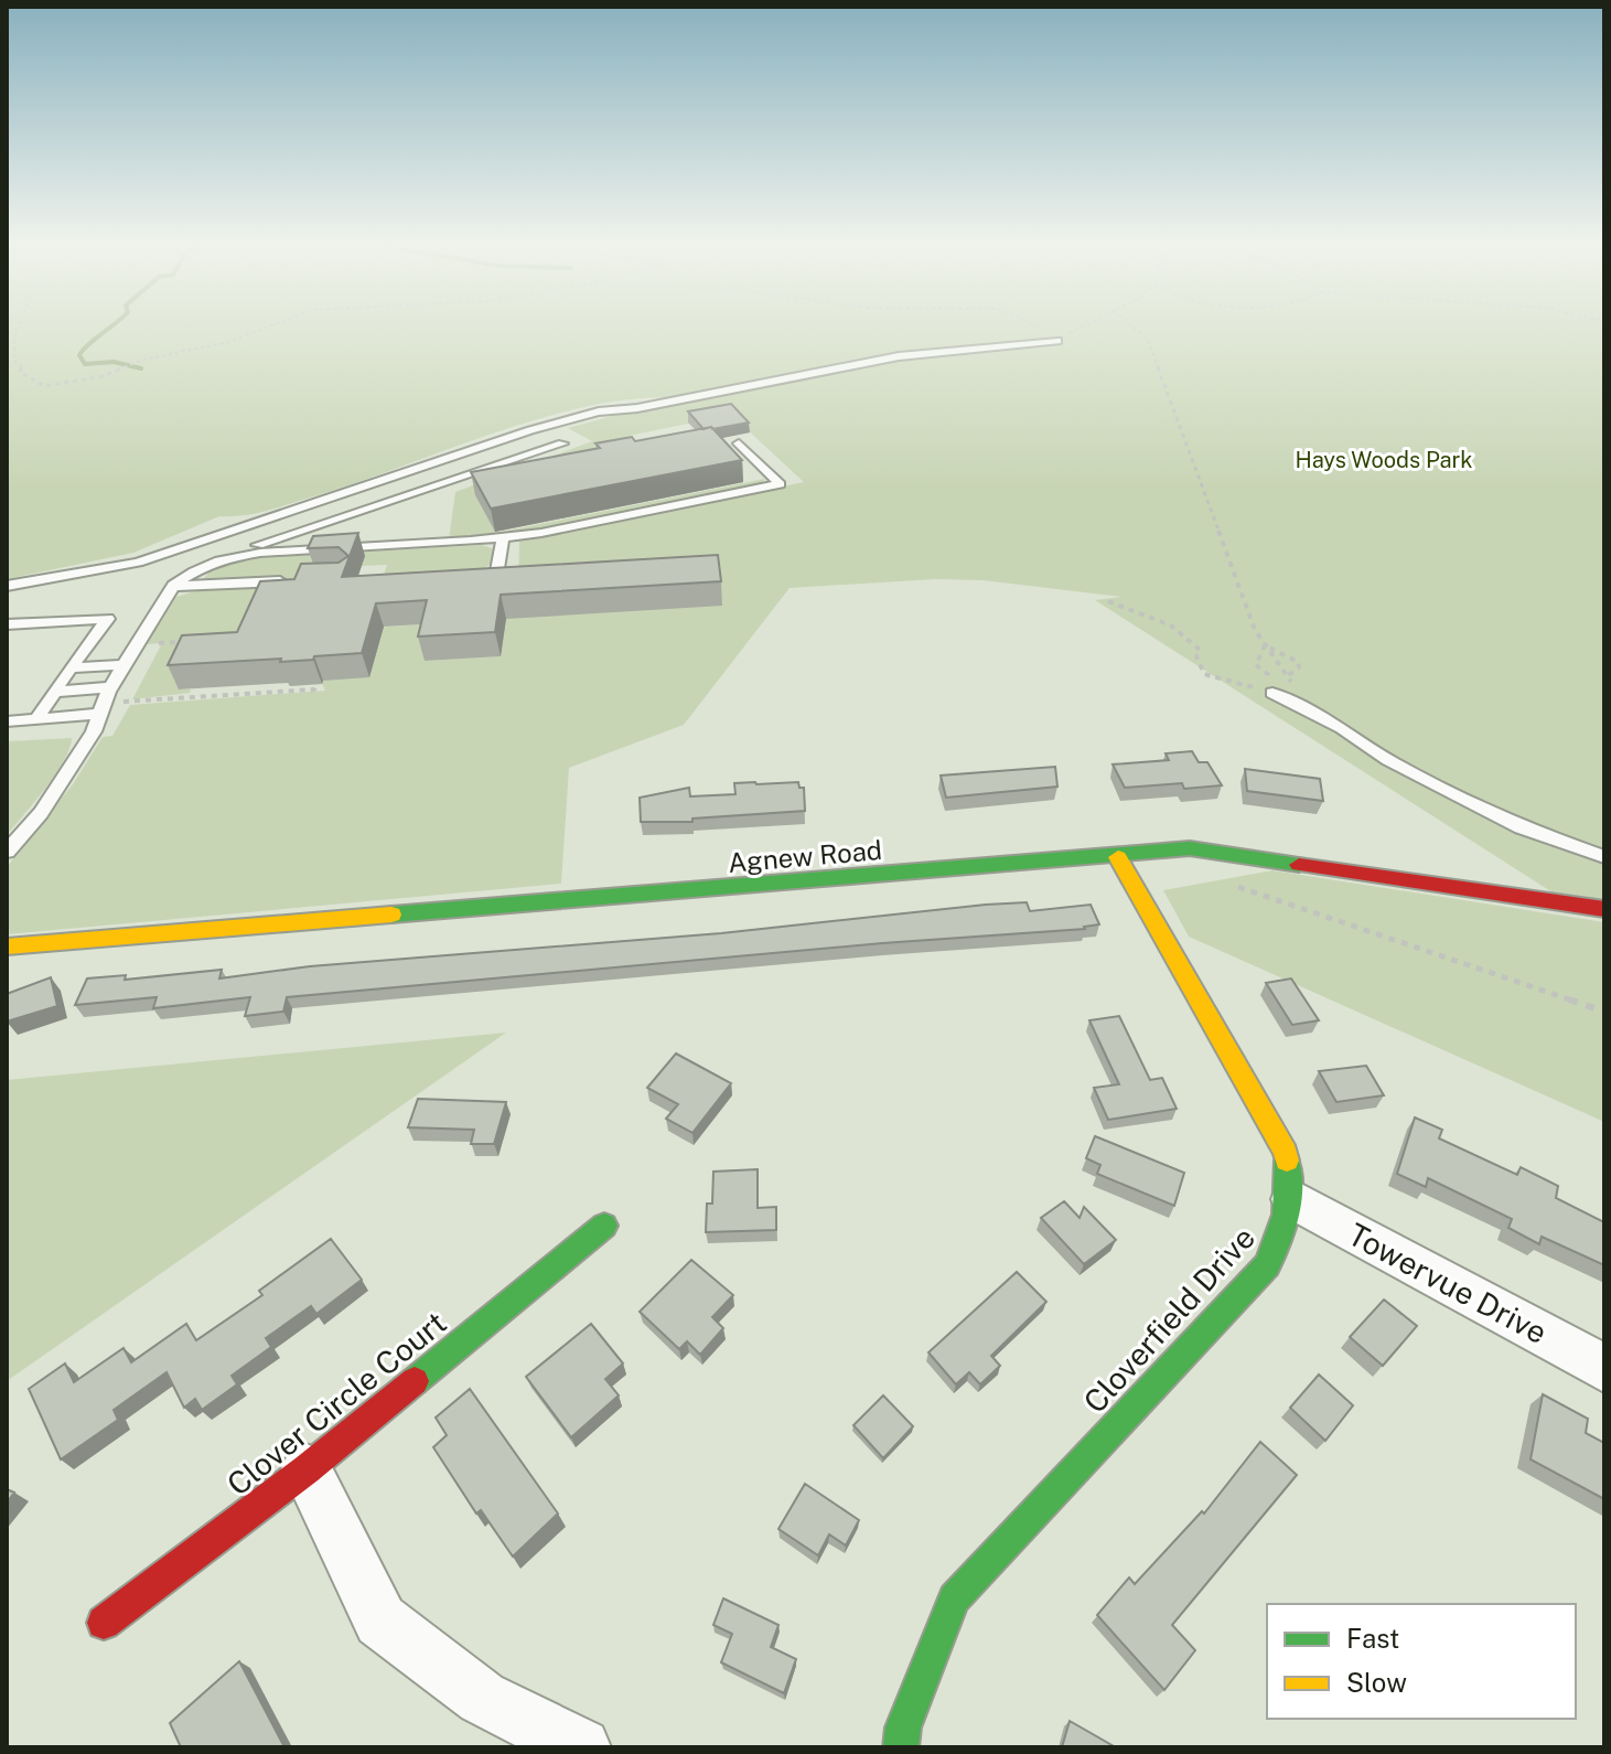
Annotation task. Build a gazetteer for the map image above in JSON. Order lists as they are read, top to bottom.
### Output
{
  "streets": {
    "street": [
      "Agnew Road",
      "Towervue Drive",
      "Cloverfield Drive",
      "Clover Circle Court"
    ]
  },
  "crossings": [
    ["Agnew Road", "Cloverfield Drive"],
    ["Towervue Drive", "Cloverfield Drive"]
  ],
  "parks": ["Hays Woods Park"],
  "legend": ["Fast", "Slow"]
}
